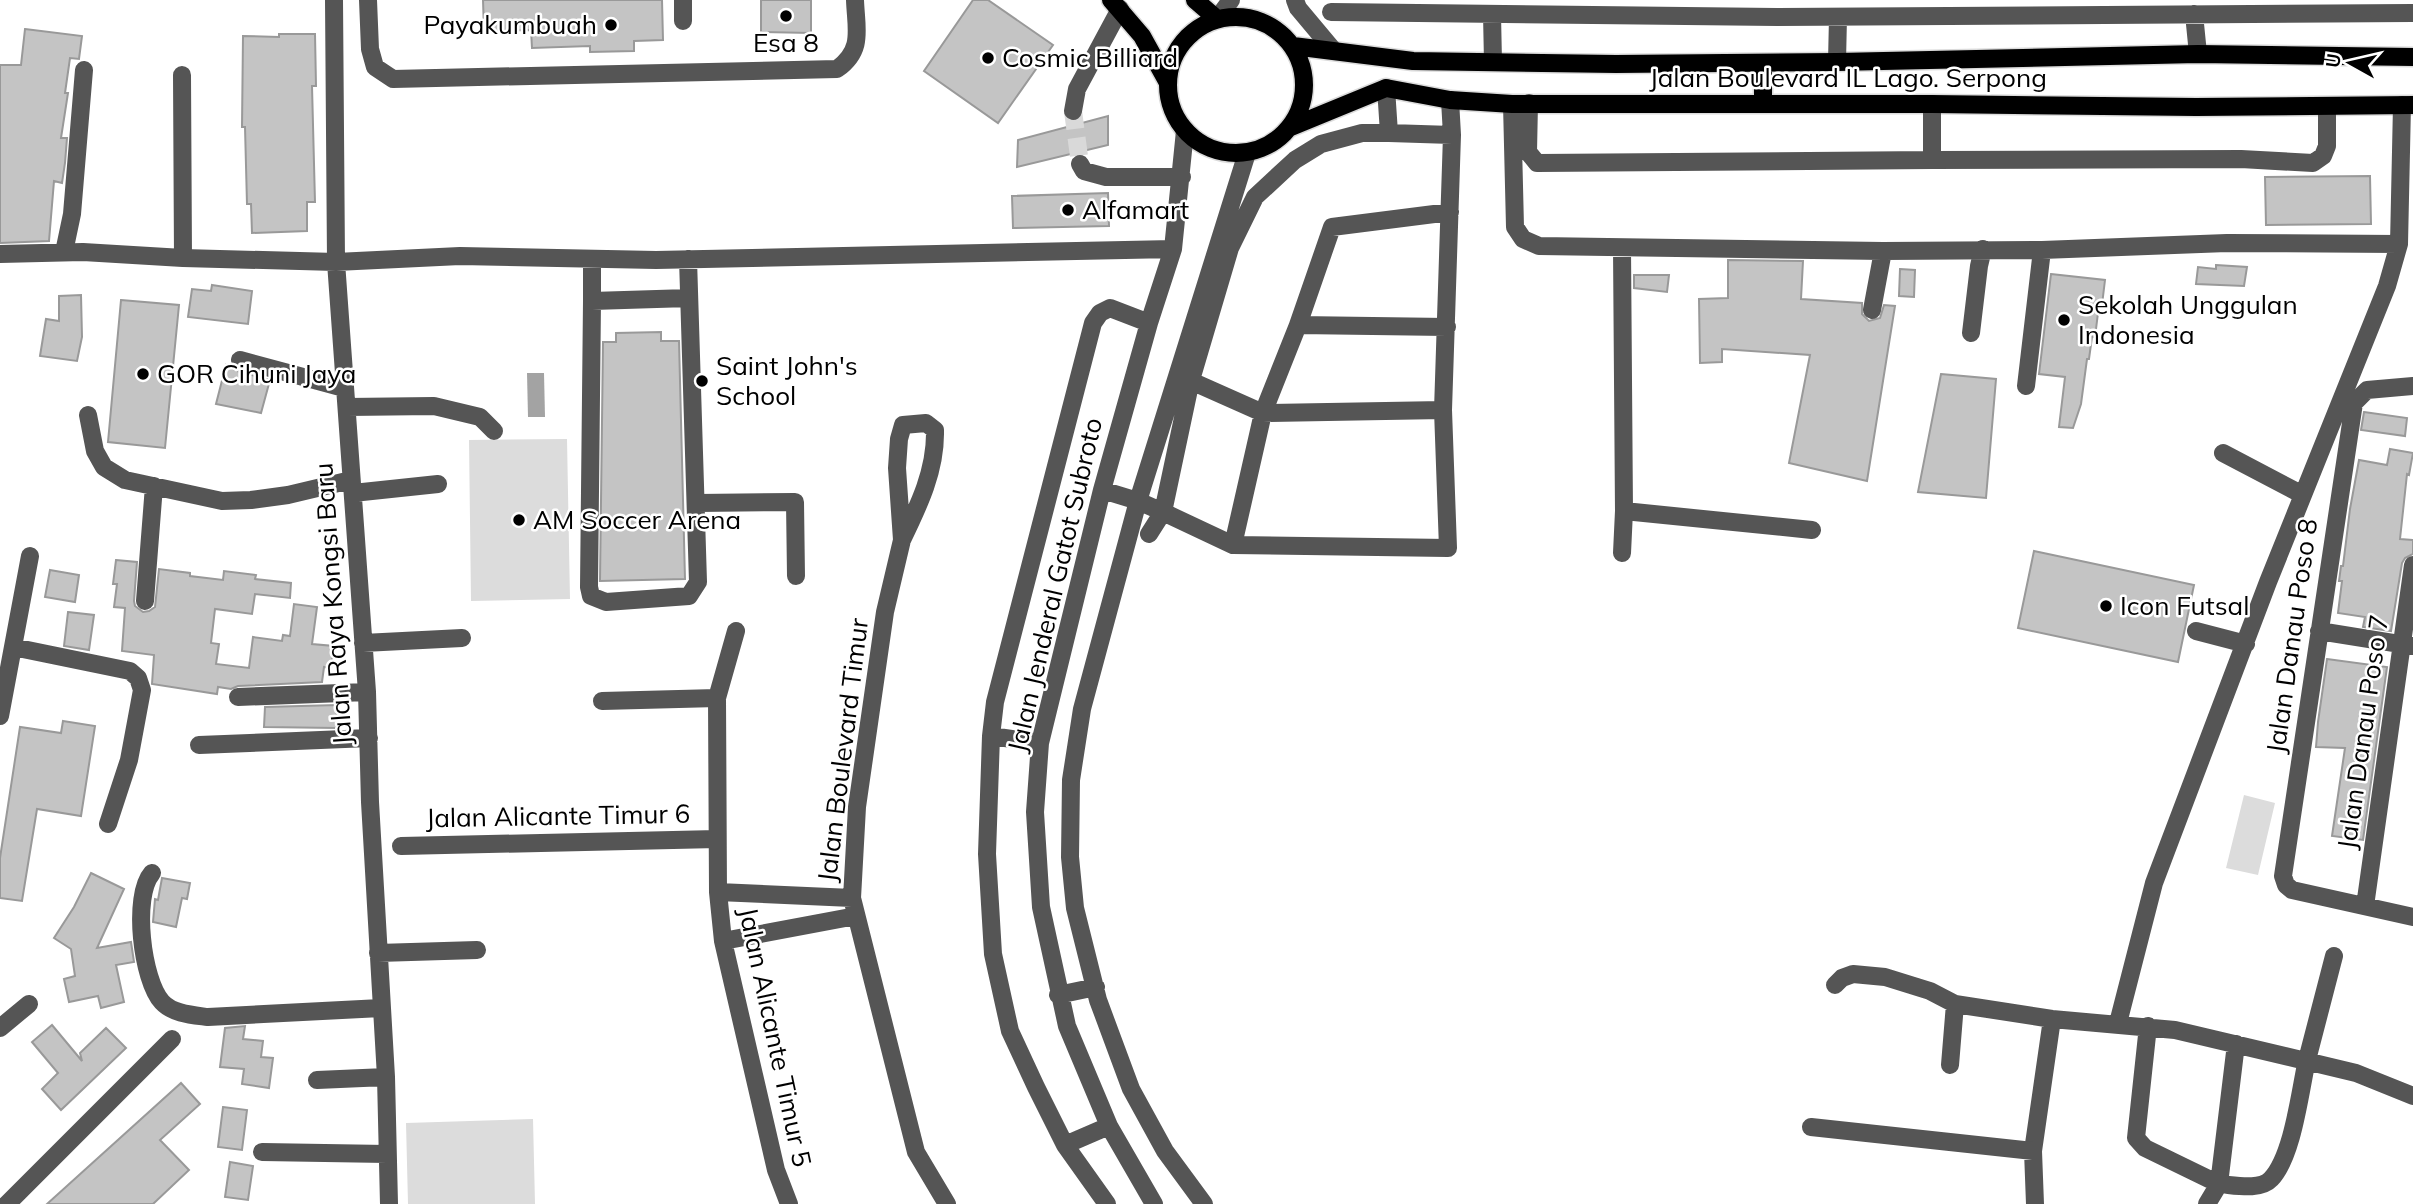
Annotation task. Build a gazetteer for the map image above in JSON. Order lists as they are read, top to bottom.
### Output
{
  "streets": {
    "main road": ["Jalan Boulevard IL Lago. Serpong"],
    "street": [
      "Jalan Jenderal Gatot Subroto",
      "Jalan Raya Kongsi Baru",
      "Jalan Danau Poso 8",
      "Jalan Danau Poso 7",
      "Jalan Boulevard Timur",
      "Jalan Alicante Timur 6",
      "Jalan Alicante Timur 5"
    ]
  },
  "crossings": [
    ["Jalan Boulevard IL Lago. Serpong", "Jalan Jenderal Gatot Subroto"],
    ["Jalan Danau Poso 8", "Jalan Danau Poso 7"],
    ["Jalan Alicante Timur 6", "Jalan Alicante Timur 5"]
  ],
  "places": [
    "Esa 8",
    "Payakumbuah",
    "Cosmic Billiard",
    "Alfamart",
    "Sekolah Unggulan Indonesia",
    "GOR Cihuni Jaya",
    "Saint John's School",
    "AM Soccer Arena",
    "Icon Futsal"
  ],
  "north": "left"
}
